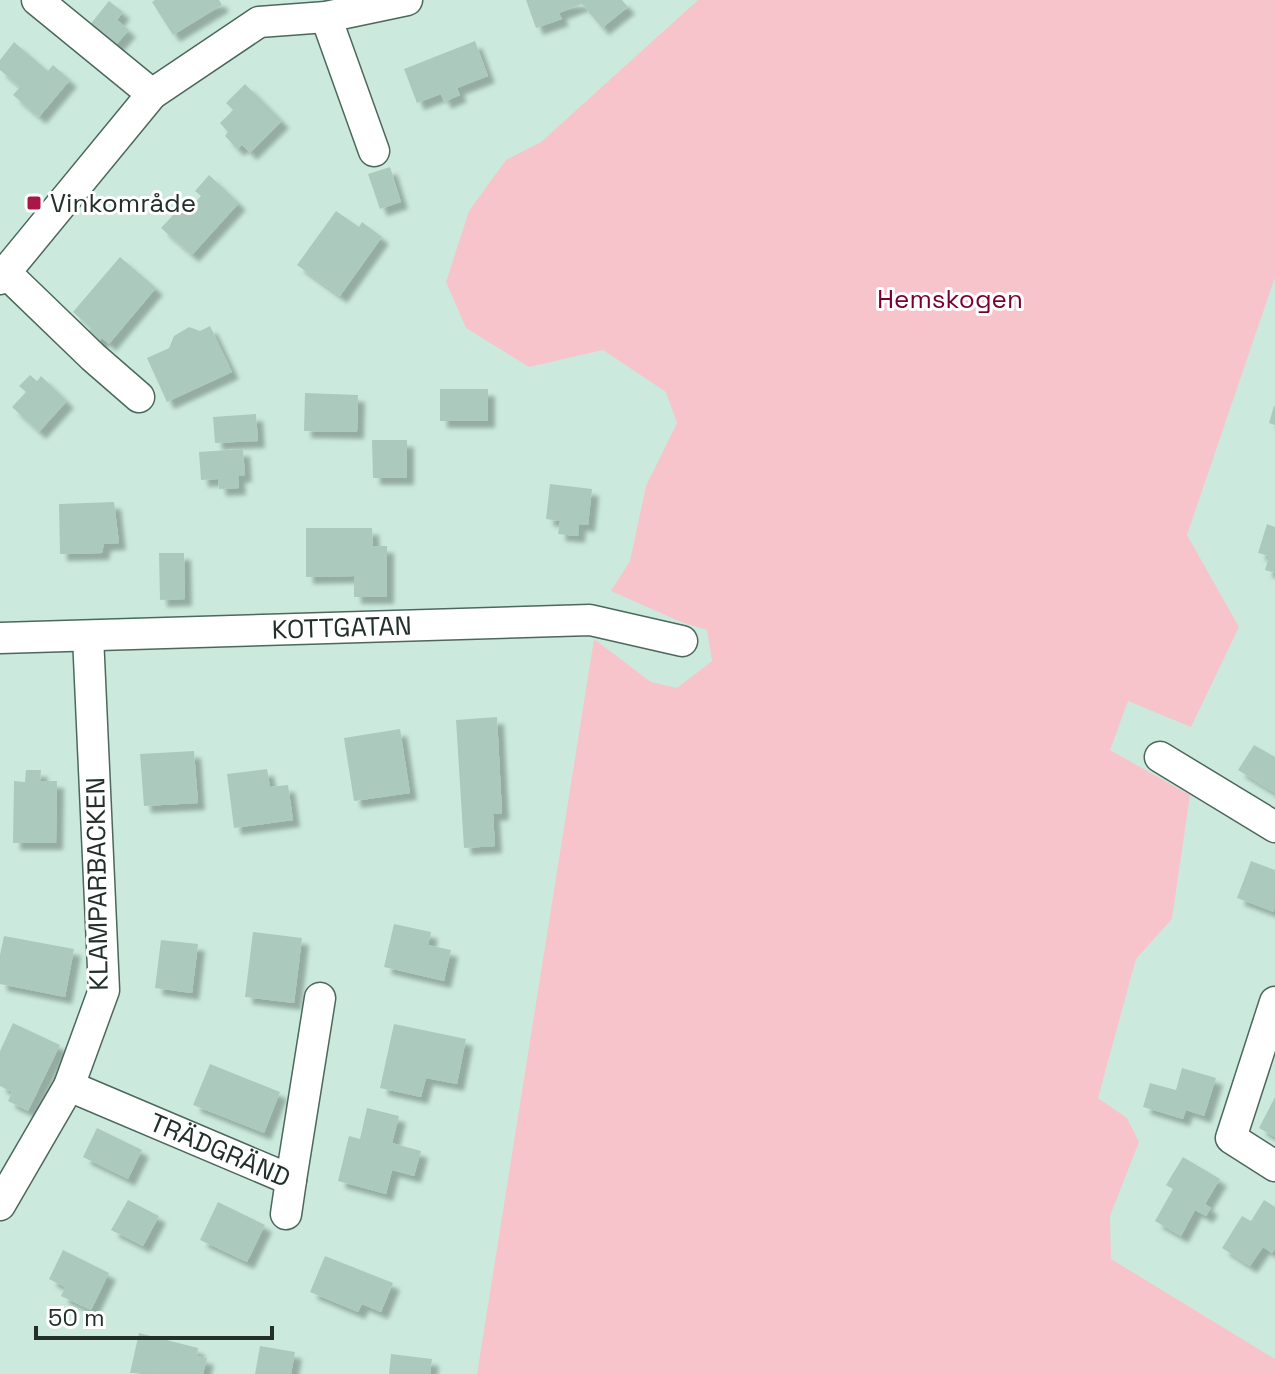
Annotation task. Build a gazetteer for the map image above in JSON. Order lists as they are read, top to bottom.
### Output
{
  "streets": {
    "street": ["KOTTGATAN", "KLAMPARBACKEN", "TRÄDGRÄND"]
  },
  "crossings": [
    ["KOTTGATAN", "KLAMPARBACKEN"],
    ["KLAMPARBACKEN", "TRÄDGRÄND"]
  ],
  "parks": ["Hemskogen"],
  "places": {
    "transit": ["Vinkområde"]
  },
  "scale_bar": "50 m"
}
